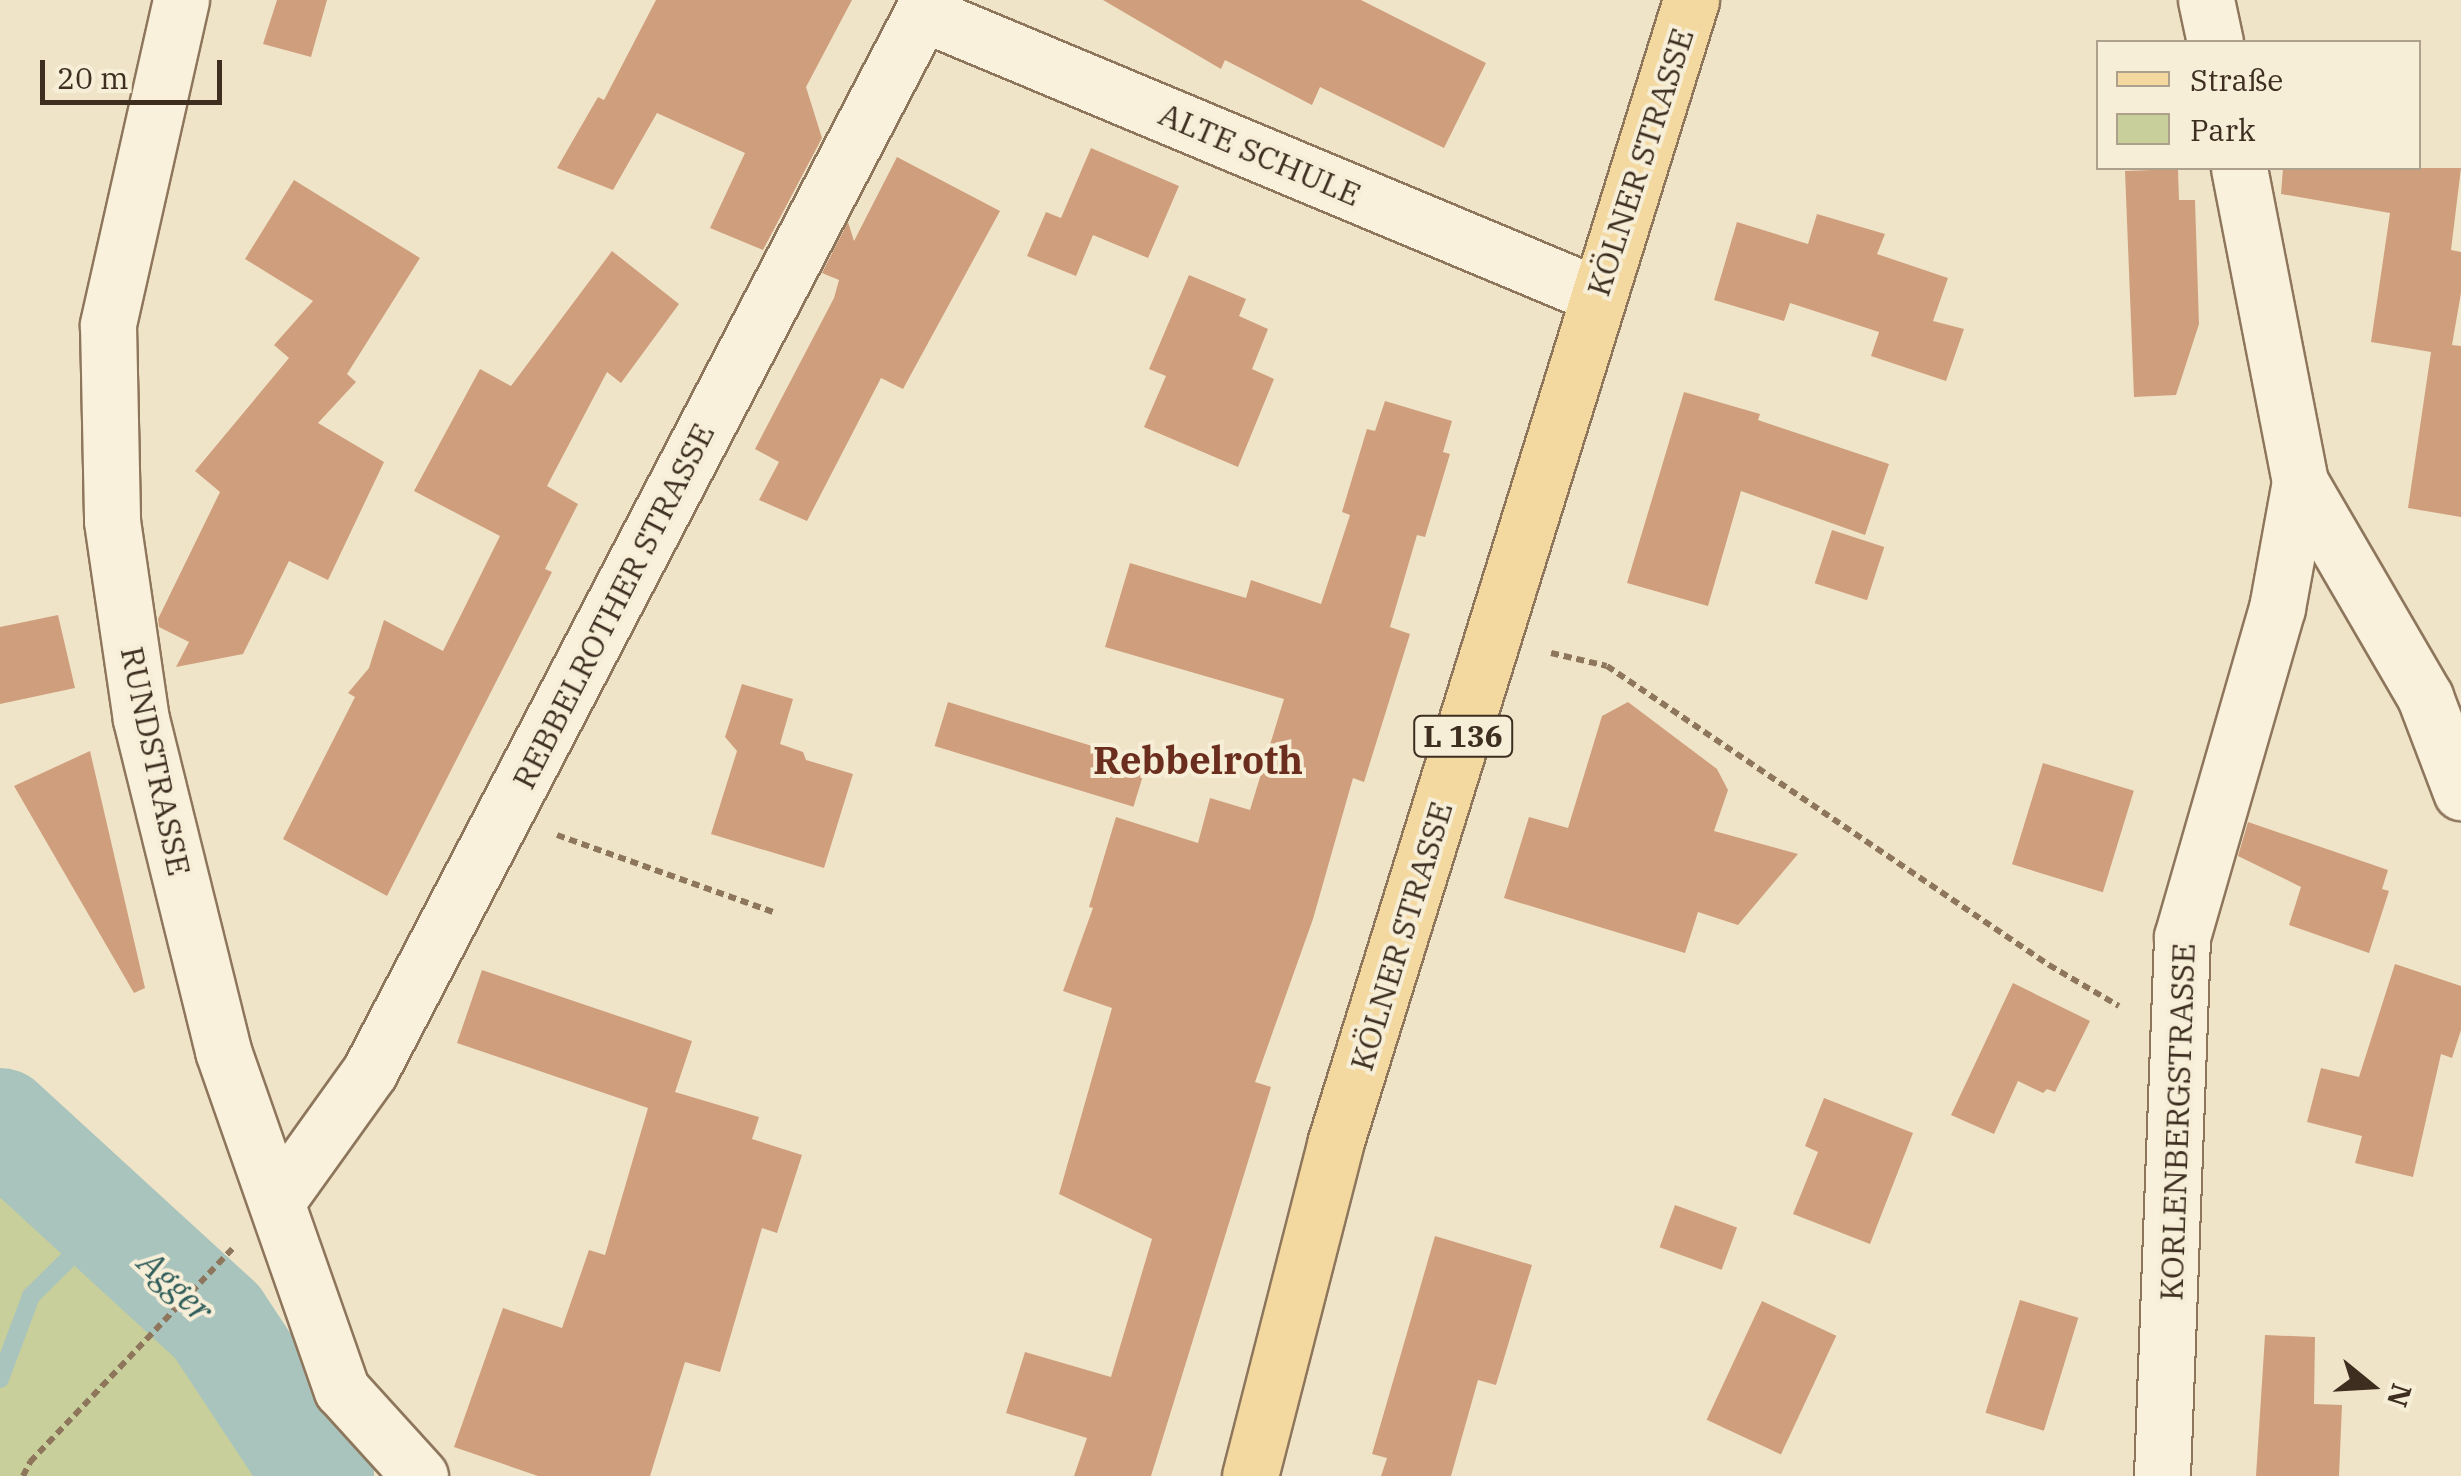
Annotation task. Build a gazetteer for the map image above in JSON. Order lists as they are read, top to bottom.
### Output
{
  "streets": {
    "main road": ["KÖLNER STRASSE", "L 136"],
    "street": [
      "ALTE SCHULE",
      "REBBELROTHER STRASSE",
      "RUNDSTRASSE",
      "KORLENBERGSTRASSE"
    ]
  },
  "crossings": [
    ["ALTE SCHULE", "KÖLNER STRASSE"],
    ["ALTE SCHULE", "REBBELROTHER STRASSE"],
    ["REBBELROTHER STRASSE", "RUNDSTRASSE"]
  ],
  "districts": ["Rebbelroth"],
  "water": ["Agger"],
  "legend": ["Straße", "Park"],
  "scale_bar": "20 m",
  "north": "right"
}
